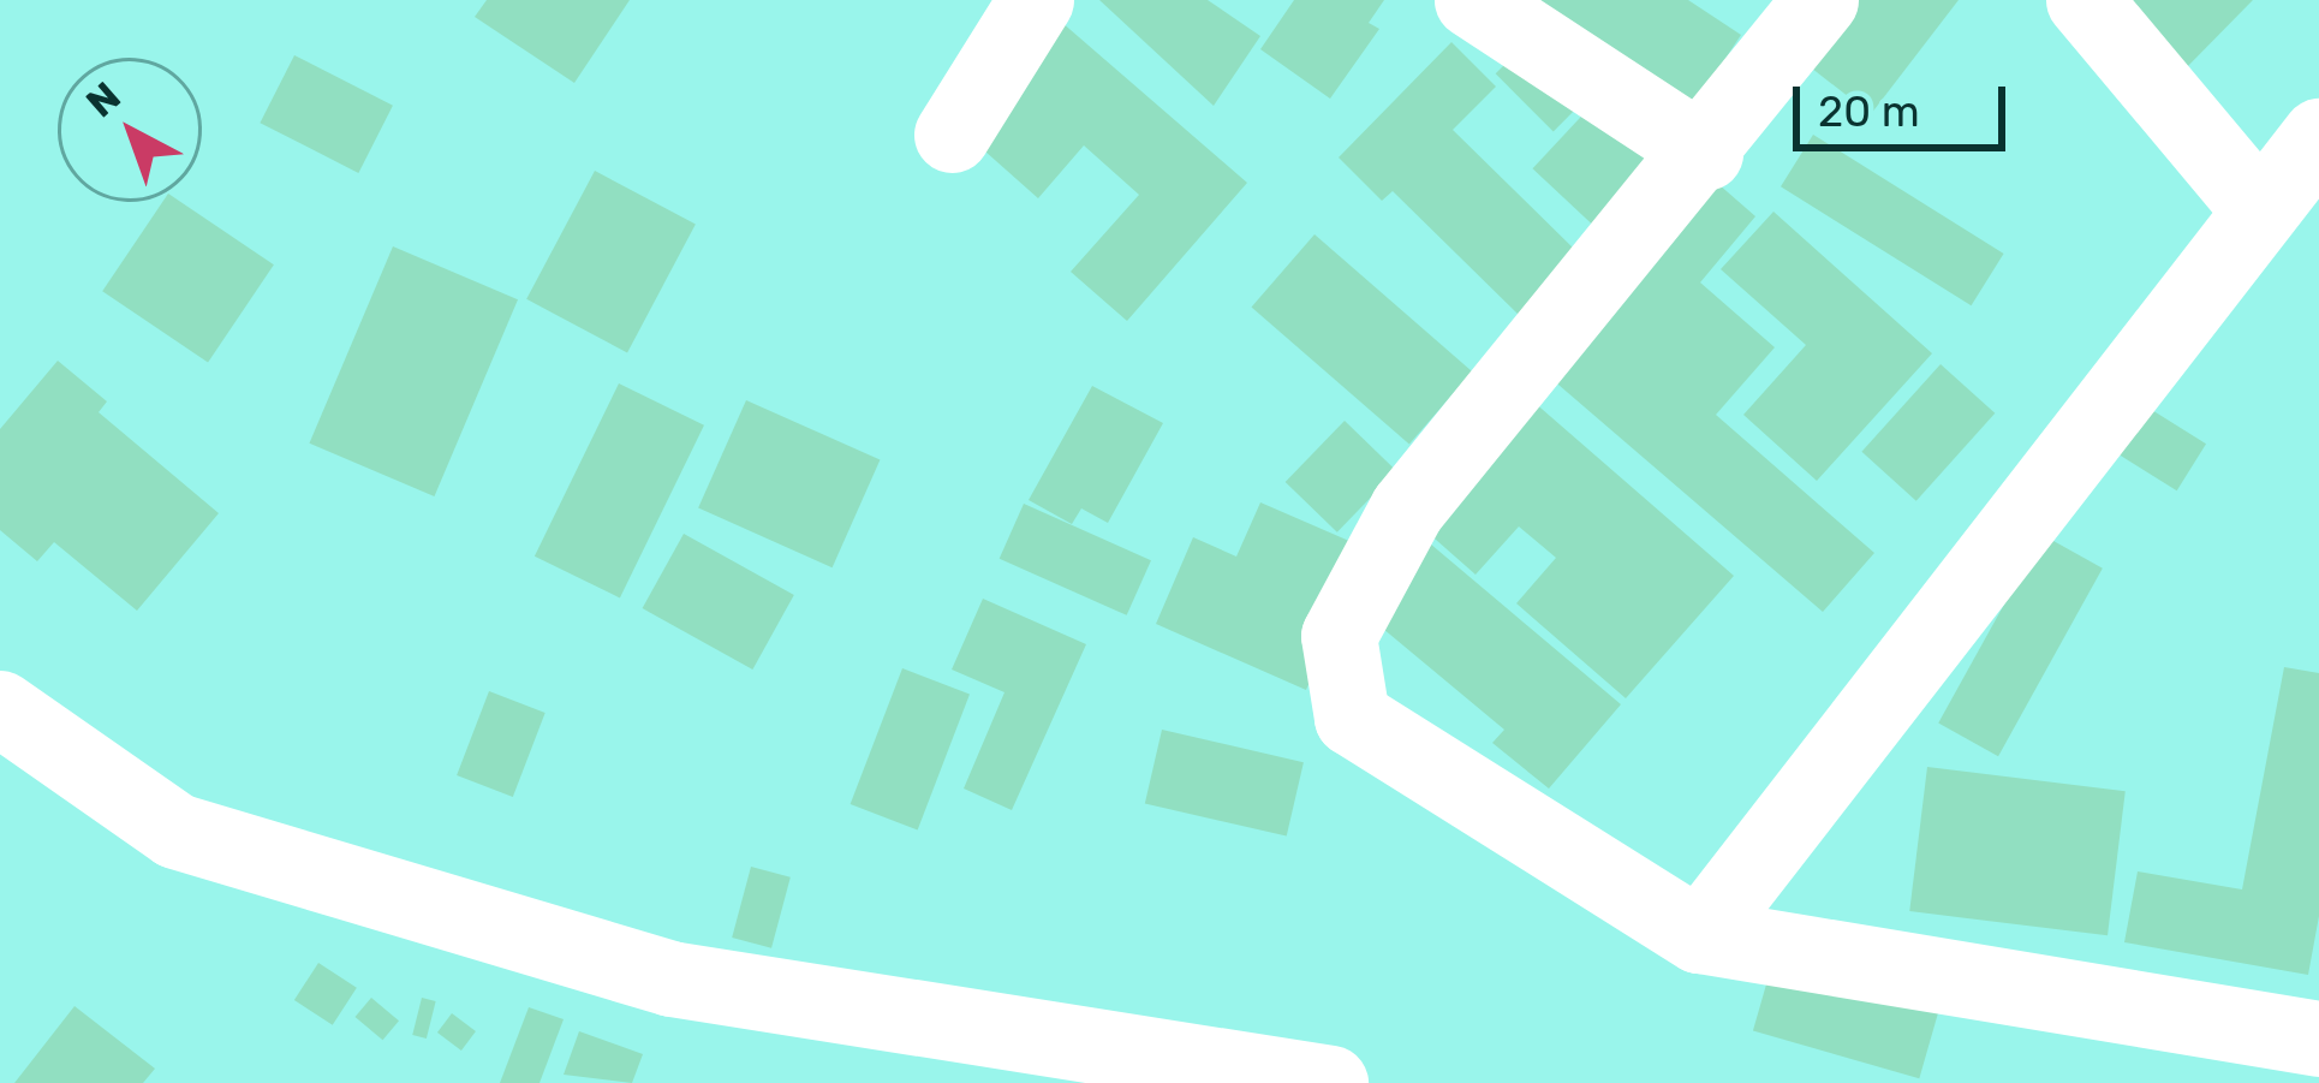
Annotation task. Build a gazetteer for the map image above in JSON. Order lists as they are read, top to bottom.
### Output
{
  "scale_bar": "20 m",
  "north": "top left"
}
